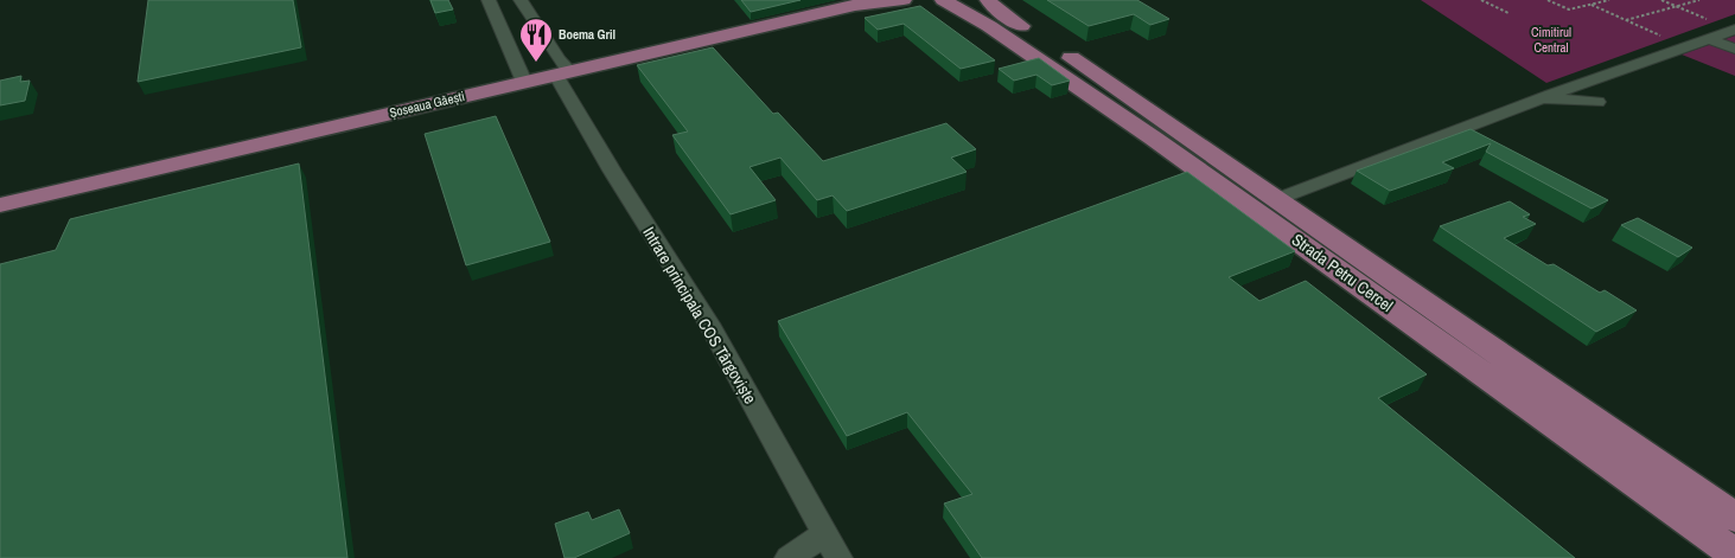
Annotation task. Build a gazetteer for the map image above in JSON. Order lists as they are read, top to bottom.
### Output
{
  "streets": {
    "main road": ["Șoseaua Găești", "Strada Petru Cercel"],
    "lane": ["Intrare principala COS Târgoviște"]
  },
  "crossings": [
    ["Șoseaua Găești", "Intrare principala COS Târgoviște"]
  ],
  "parks": ["Cimitirul Central"],
  "places": {
    "restaurant": ["Boema Gril"]
  }
}
